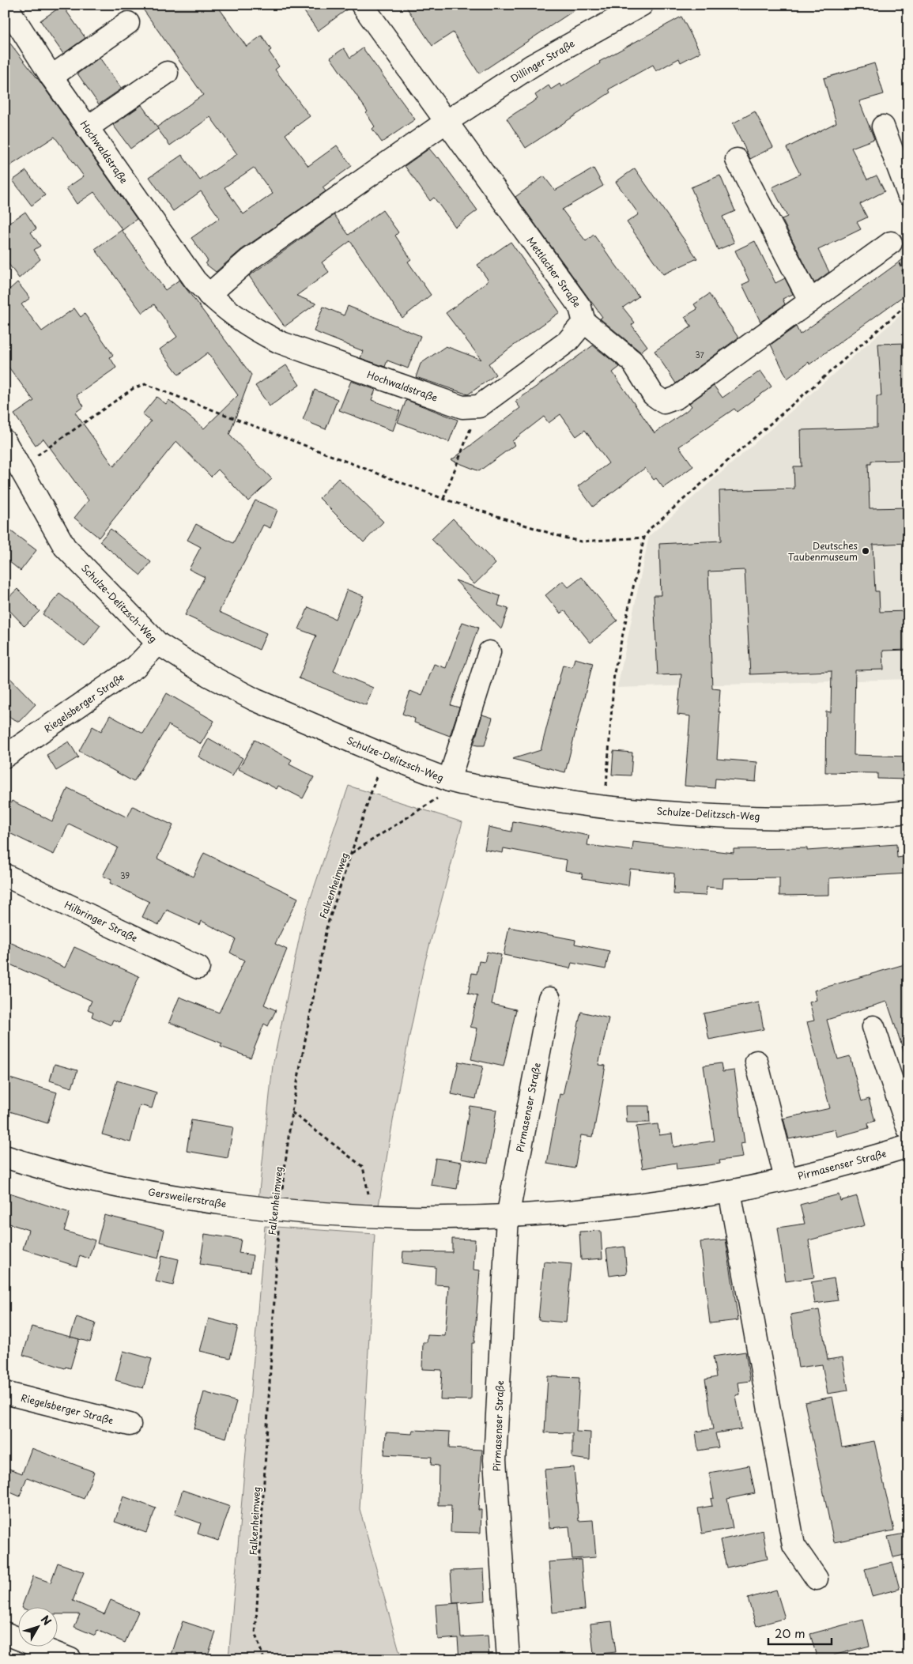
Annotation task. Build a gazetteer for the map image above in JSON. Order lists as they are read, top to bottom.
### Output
{
  "streets": {
    "street": [
      "Dillinger Straße",
      "Hochwaldstraße",
      "Mettlacher Straße",
      "Schulze-Delitzsch-Weg",
      "Riegelsberger Straße",
      "Hilbringer Straße",
      "Pirmasenser Straße",
      "Gersweilerstraße"
    ],
    "path": ["Falkenheimweg"]
  },
  "crossings": [
    ["Dillinger Straße", "Mettlacher Straße"],
    ["Schulze-Delitzsch-Weg", "Riegelsberger Straße"],
    ["Schulze-Delitzsch-Weg", "Falkenheimweg"],
    ["Falkenheimweg", "Gersweilerstraße"],
    ["Pirmasenser Straße", "Gersweilerstraße"]
  ],
  "places": ["Deutsches Taubenmuseum"],
  "house_numbers": ["37", "39"],
  "scale_bar": "20 m",
  "north": "top right"
}
